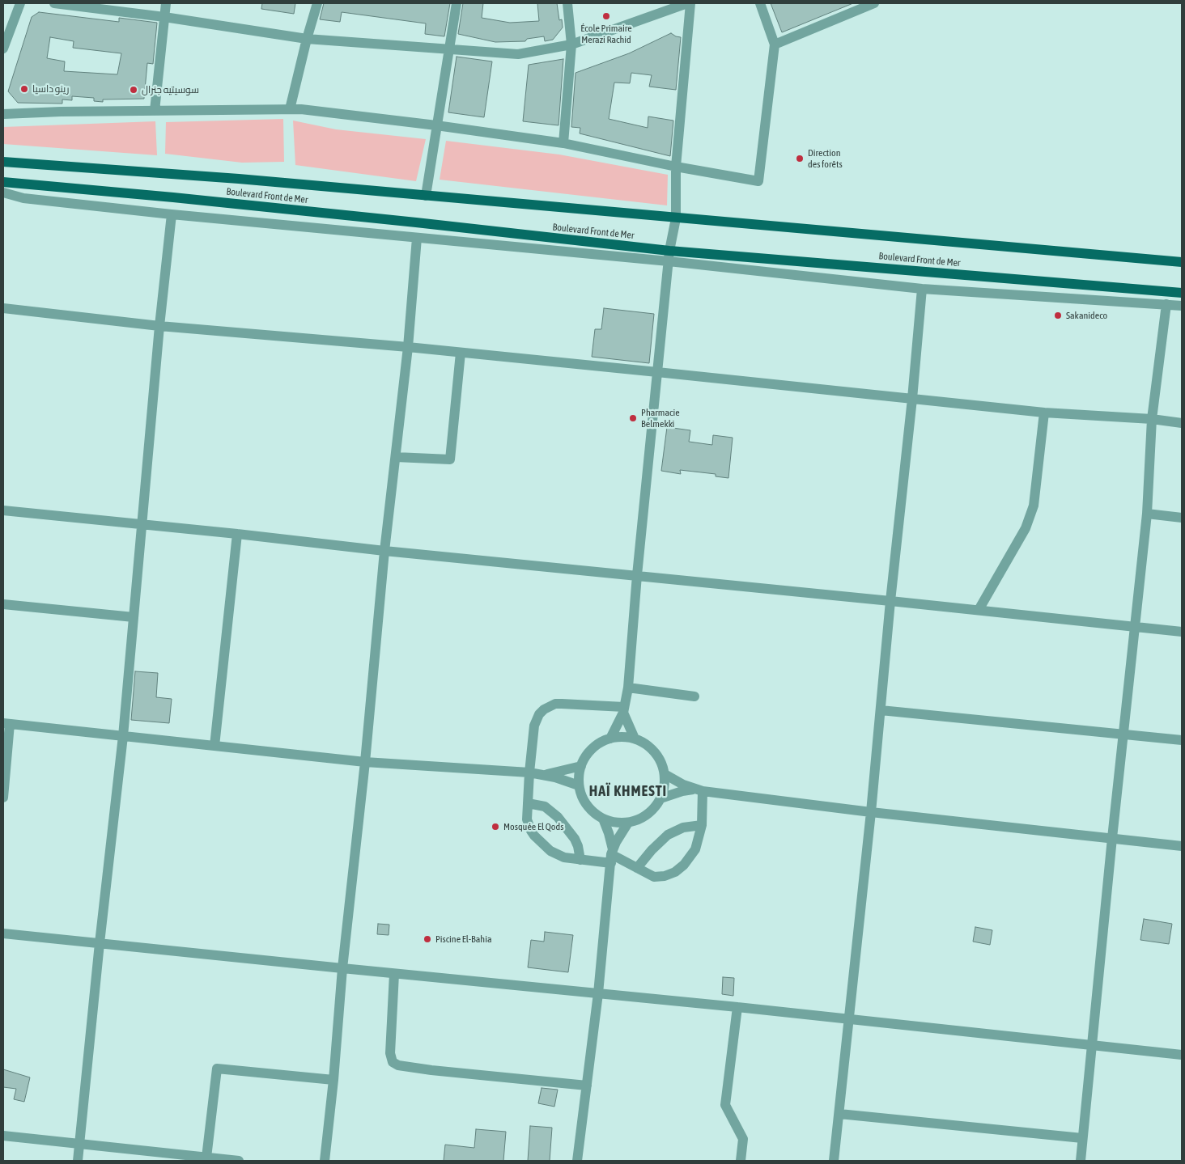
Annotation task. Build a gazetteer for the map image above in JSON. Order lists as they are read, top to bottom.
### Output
{
  "streets": {
    "main road": ["Boulevard Front de Mer"]
  },
  "districts": ["HAÏ KHMESTI"],
  "places": [
    "École Primaire Merazi Rachid",
    "رينو داسيا",
    "سوسيتيه جنرال",
    "Direction des forêts",
    "Sakanideco",
    "Pharmacie Belmekki",
    "Mosquée El Qods",
    "Piscine El-Bahia"
  ]
}
